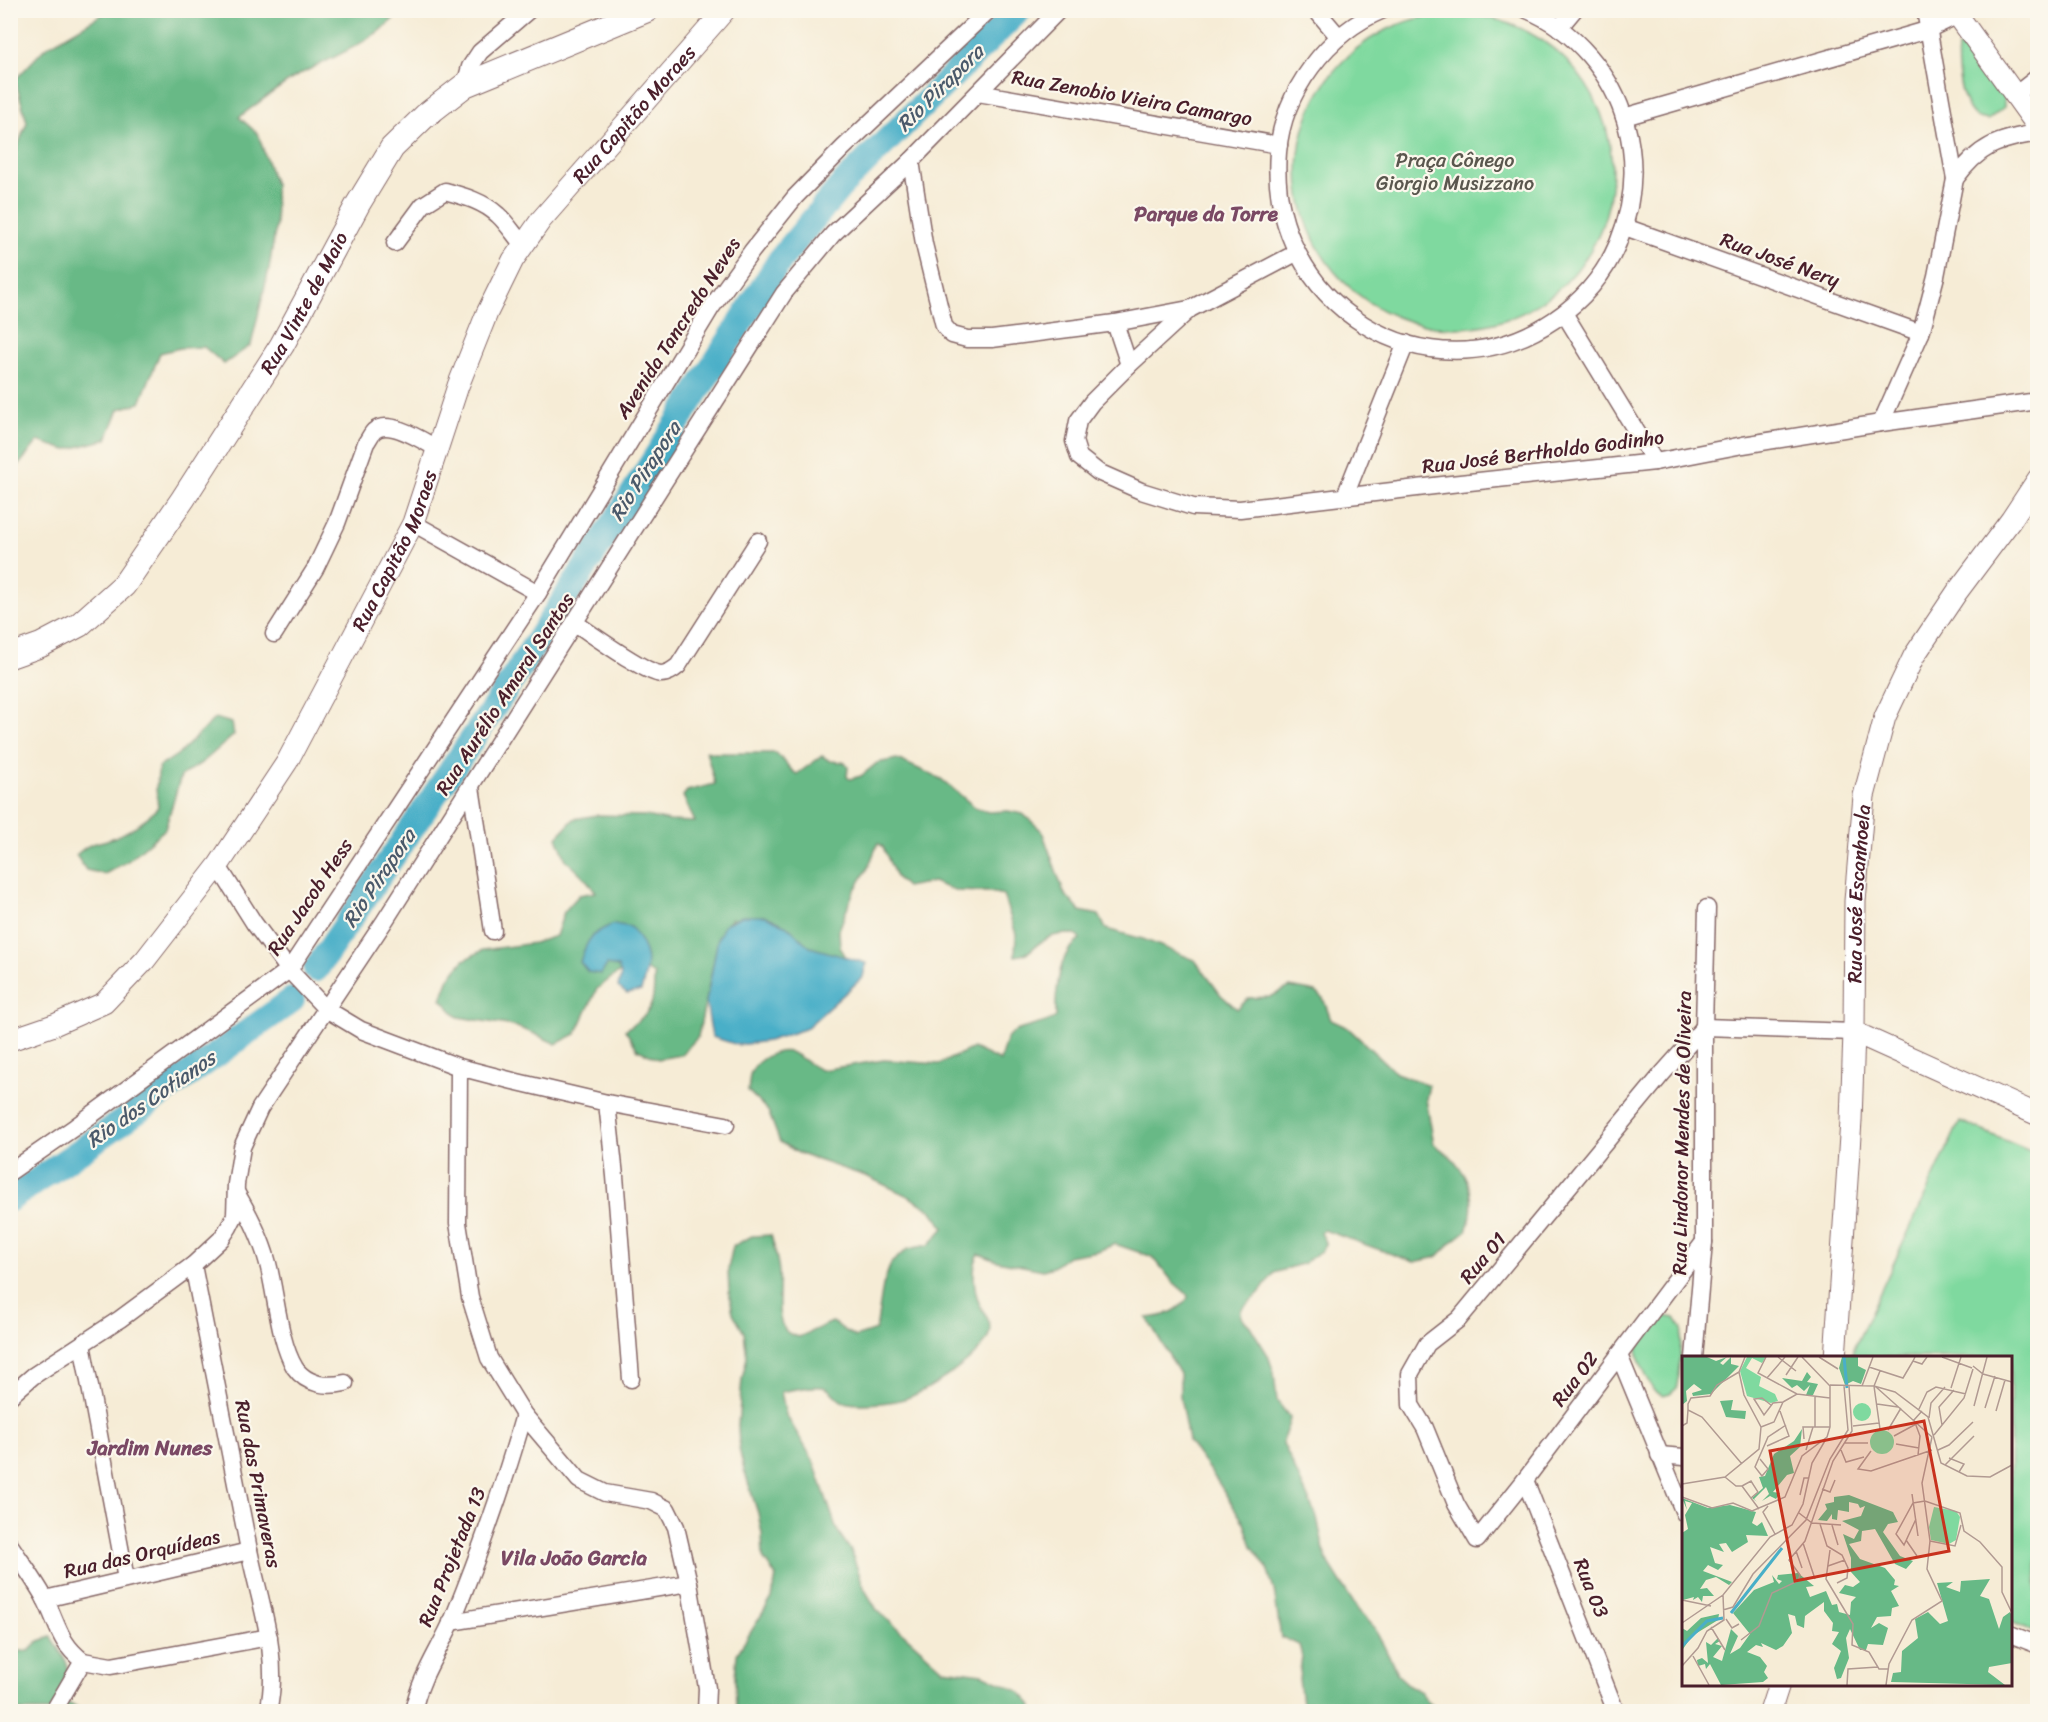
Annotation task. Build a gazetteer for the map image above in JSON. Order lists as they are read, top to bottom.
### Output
{
  "streets": {
    "main road": ["Rua Vinte de Maio"],
    "street": [
      "Rua Zenobio Vieira Camargo",
      "Rua Capitão Moraes",
      "Rua José Nery",
      "Avenida Tancredo Neves",
      "Rua José Bertholdo Godinho",
      "Rua Aurélio Amaral Santos",
      "Rua José Escanhoela",
      "Rua Jacob Hess",
      "Rua Lindonor Mendes de Oliveira",
      "Rua 01",
      "Rua 02",
      "Rua das Primaveras",
      "Rua das Orquídeas",
      "Rua Projetada 13",
      "Rua 03"
    ]
  },
  "crossings": [
    ["Rua Zenobio Vieira Camargo", "Rua Aurélio Amaral Santos"],
    ["Avenida Tancredo Neves", "Rua Jacob Hess"],
    ["Rua Aurélio Amaral Santos", "Rua das Primaveras"],
    ["Rua Lindonor Mendes de Oliveira", "Rua 01"],
    ["Rua Lindonor Mendes de Oliveira", "Rua 02"],
    ["Rua 01", "Rua 02"],
    ["Rua 02", "Rua 03"],
    ["Rua das Primaveras", "Rua das Orquídeas"]
  ],
  "districts": ["Parque da Torre", "Jardim Nunes", "Vila João Garcia"],
  "water": ["Rio Pirapora", "Rio dos Cotianos"],
  "parks": ["Praça Cônego Giorgio Musizzano"]
}
